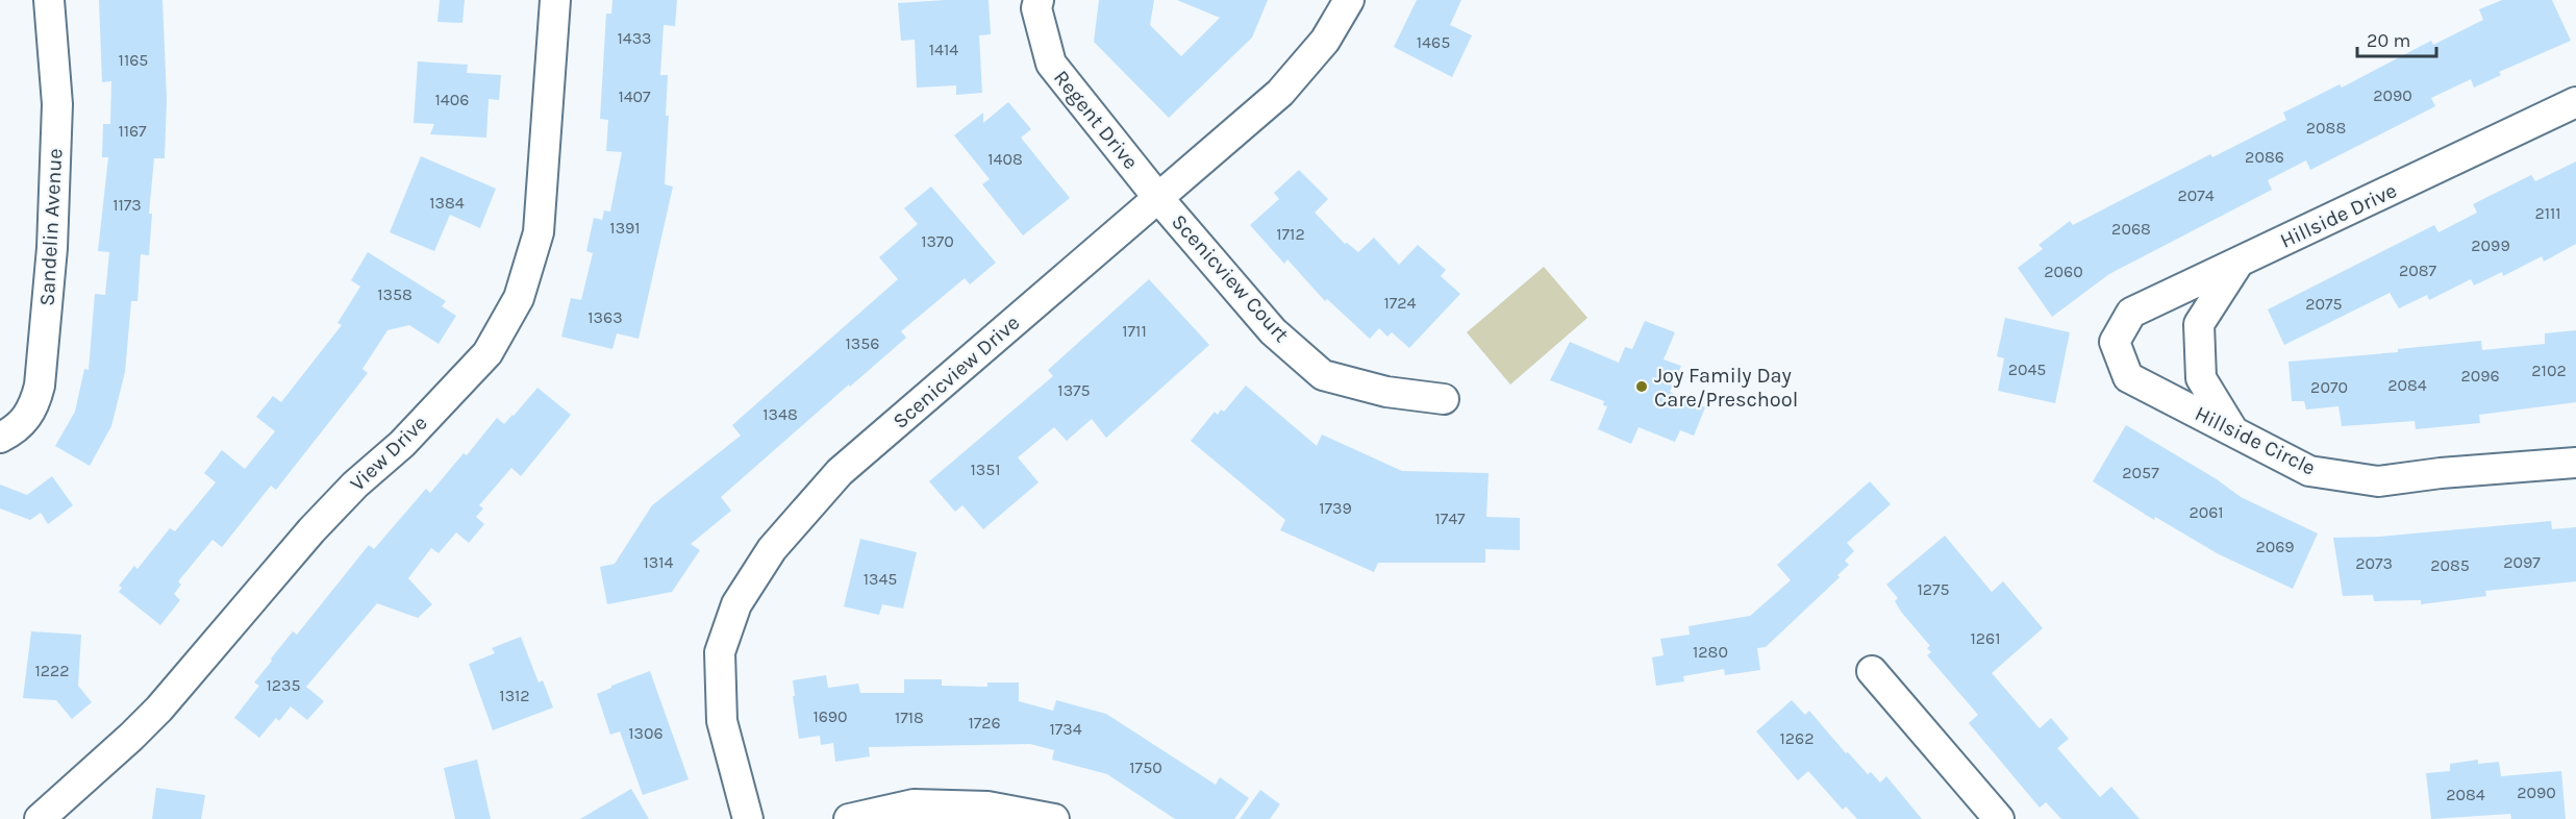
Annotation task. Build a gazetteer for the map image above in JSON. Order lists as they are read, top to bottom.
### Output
{
  "streets": {
    "street": [
      "Regent Drive",
      "Hillside Drive",
      "Sandelin Avenue",
      "Scenicview Court",
      "Scenicview Drive",
      "Hillside Circle",
      "View Drive"
    ]
  },
  "crossings": [
    ["Regent Drive", "Scenicview Court"],
    ["Regent Drive", "Scenicview Drive"],
    ["Hillside Drive", "Hillside Circle"],
    ["Scenicview Court", "Scenicview Drive"]
  ],
  "places": ["Joy Family Day Care/Preschool"],
  "house_numbers": [
    "1433",
    "1465",
    "1414",
    "1165",
    "2090",
    "1407",
    "1406",
    "2088",
    "1167",
    "2086",
    "1408",
    "2074",
    "1384",
    "1173",
    "2111",
    "1391",
    "2068",
    "1712",
    "1370",
    "2099",
    "2087",
    "2060",
    "1358",
    "1724",
    "2075",
    "1363",
    "1711",
    "1356",
    "2045",
    "2102",
    "2096",
    "2084",
    "2070",
    "1375",
    "1348",
    "1351",
    "2057",
    "1739",
    "2061",
    "1747",
    "2069",
    "1314",
    "2097",
    "2073",
    "2085",
    "1345",
    "1275",
    "1261",
    "1280",
    "1222",
    "1235",
    "1312",
    "1690",
    "1718",
    "1726",
    "1734",
    "1306",
    "1262",
    "1750",
    "2090",
    "2084"
  ],
  "scale_bar": "20 m"
}
